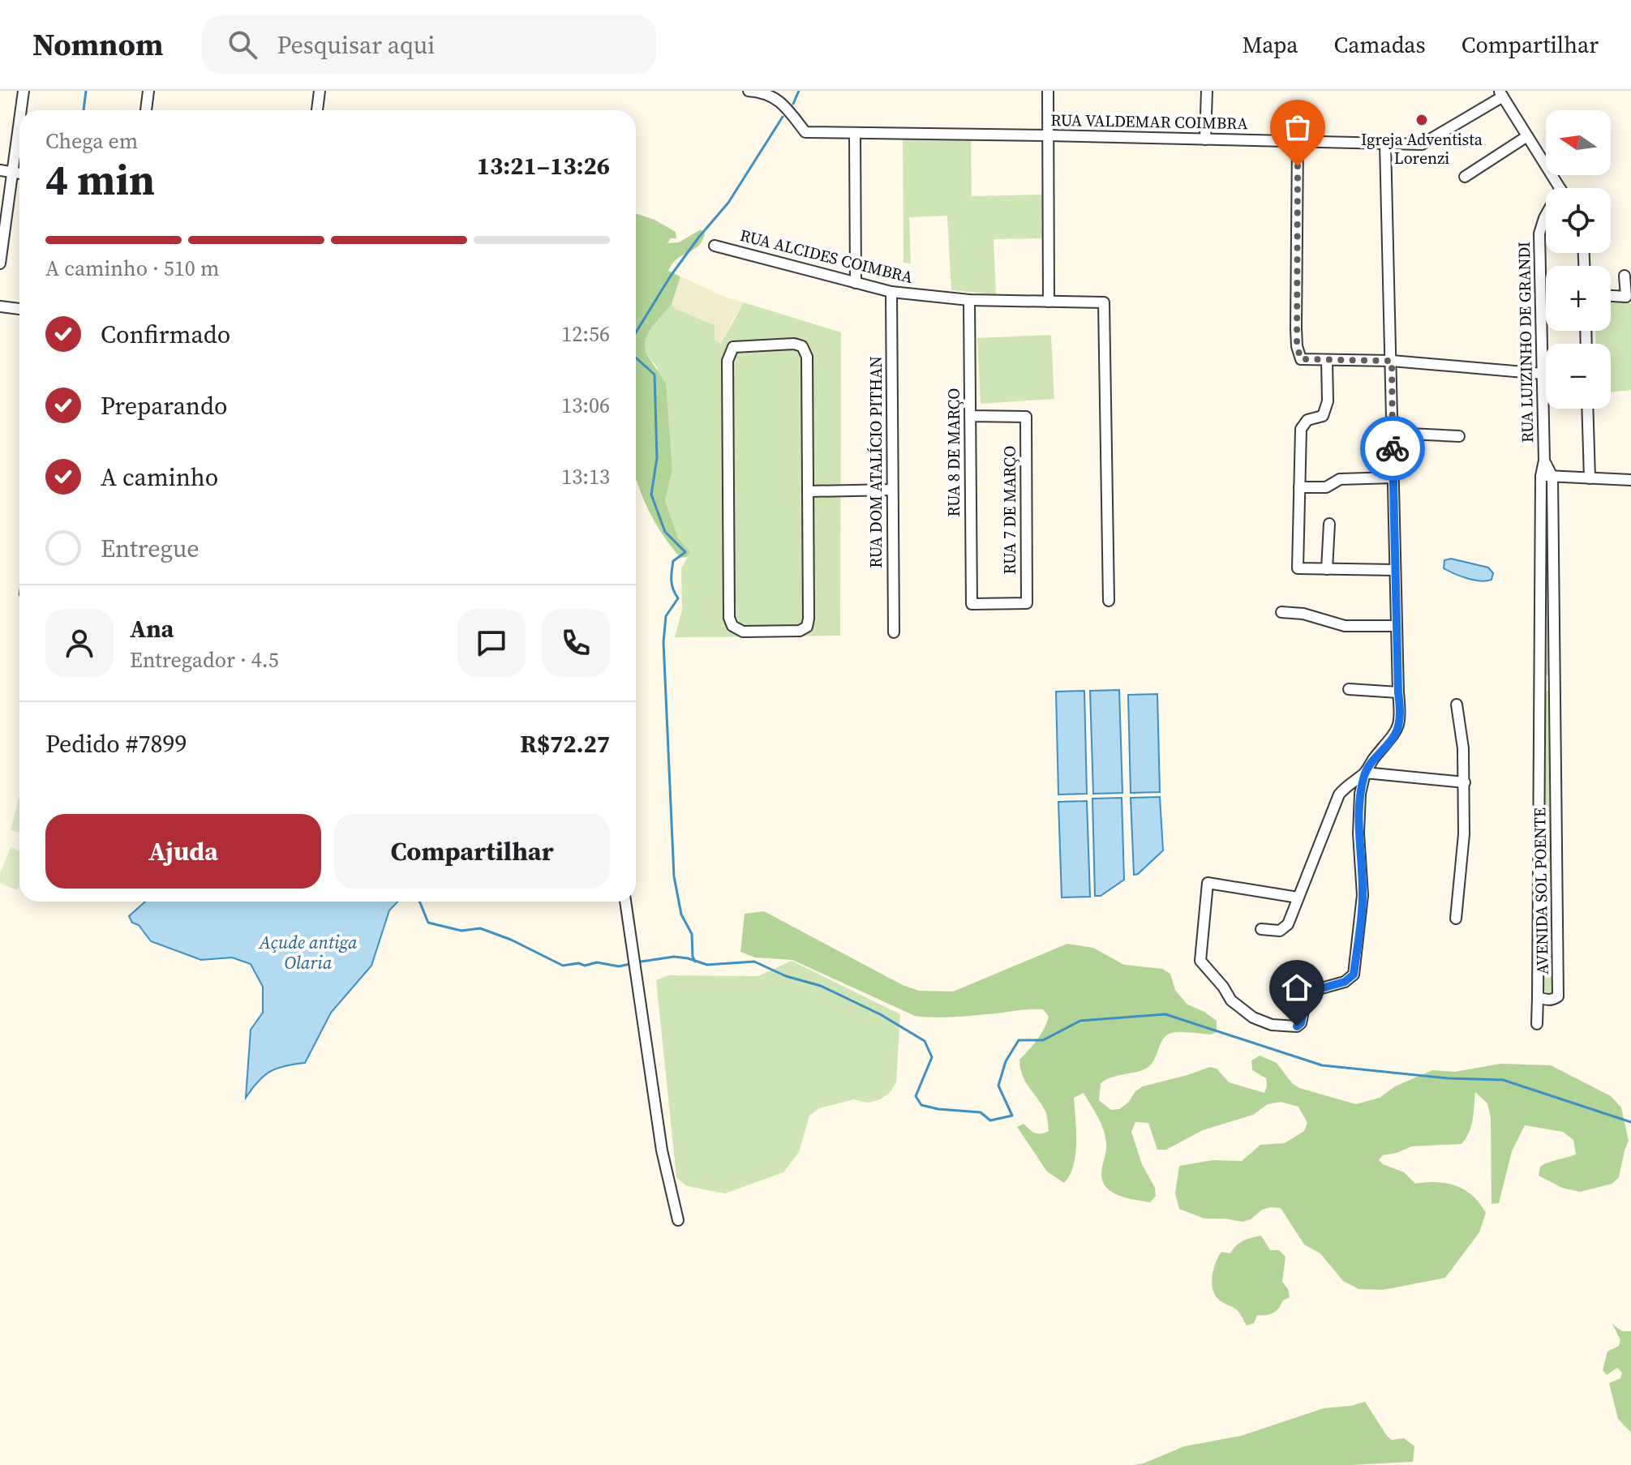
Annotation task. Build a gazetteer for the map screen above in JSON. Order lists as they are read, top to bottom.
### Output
{
  "streets": {
    "street": [
      "RUA VALDEMAR COIMBRA",
      "RUA ALCIDES COIMBRA",
      "RUA LUIZINHO DE GRANDI",
      "RUA 8 DE MARÇO",
      "RUA DOM ATALÍCIO PITHAN",
      "RUA 7 DE MARÇO",
      "AVENIDA SOL POENTE"
    ]
  },
  "crossings": [
    ["RUA ALCIDES COIMBRA", "RUA 8 DE MARÇO"],
    ["RUA ALCIDES COIMBRA", "RUA DOM ATALÍCIO PITHAN"],
    ["RUA LUIZINHO DE GRANDI", "AVENIDA SOL POENTE"],
    ["RUA 8 DE MARÇO", "RUA 7 DE MARÇO"]
  ],
  "water": ["Açude antiga Olaria"],
  "places": ["Igreja Adventista Lorenzi"],
  "north": "left",
  "page": {
    "header": "Nomnom",
    "search": "Pesquisar aqui",
    "nav": ["Mapa", "Camadas", "Compartilhar"],
    "map_buttons": ["+", "−"],
    "heading": ["4 min", "Chega em", "13:21–13:26"],
    "panel": [
      "Ana",
      "Entregador · 4.5",
      "Pedido #7899",
      "R$72.27"
    ],
    "bar": "A caminho · 510 m",
    "list": [
      ["Confirmado", "12:56"],
      ["Preparando", "13:06"],
      ["A caminho", "13:13"],
      "Entregue"
    ],
    "buttons": ["Ajuda", "Compartilhar"]
  }
}
